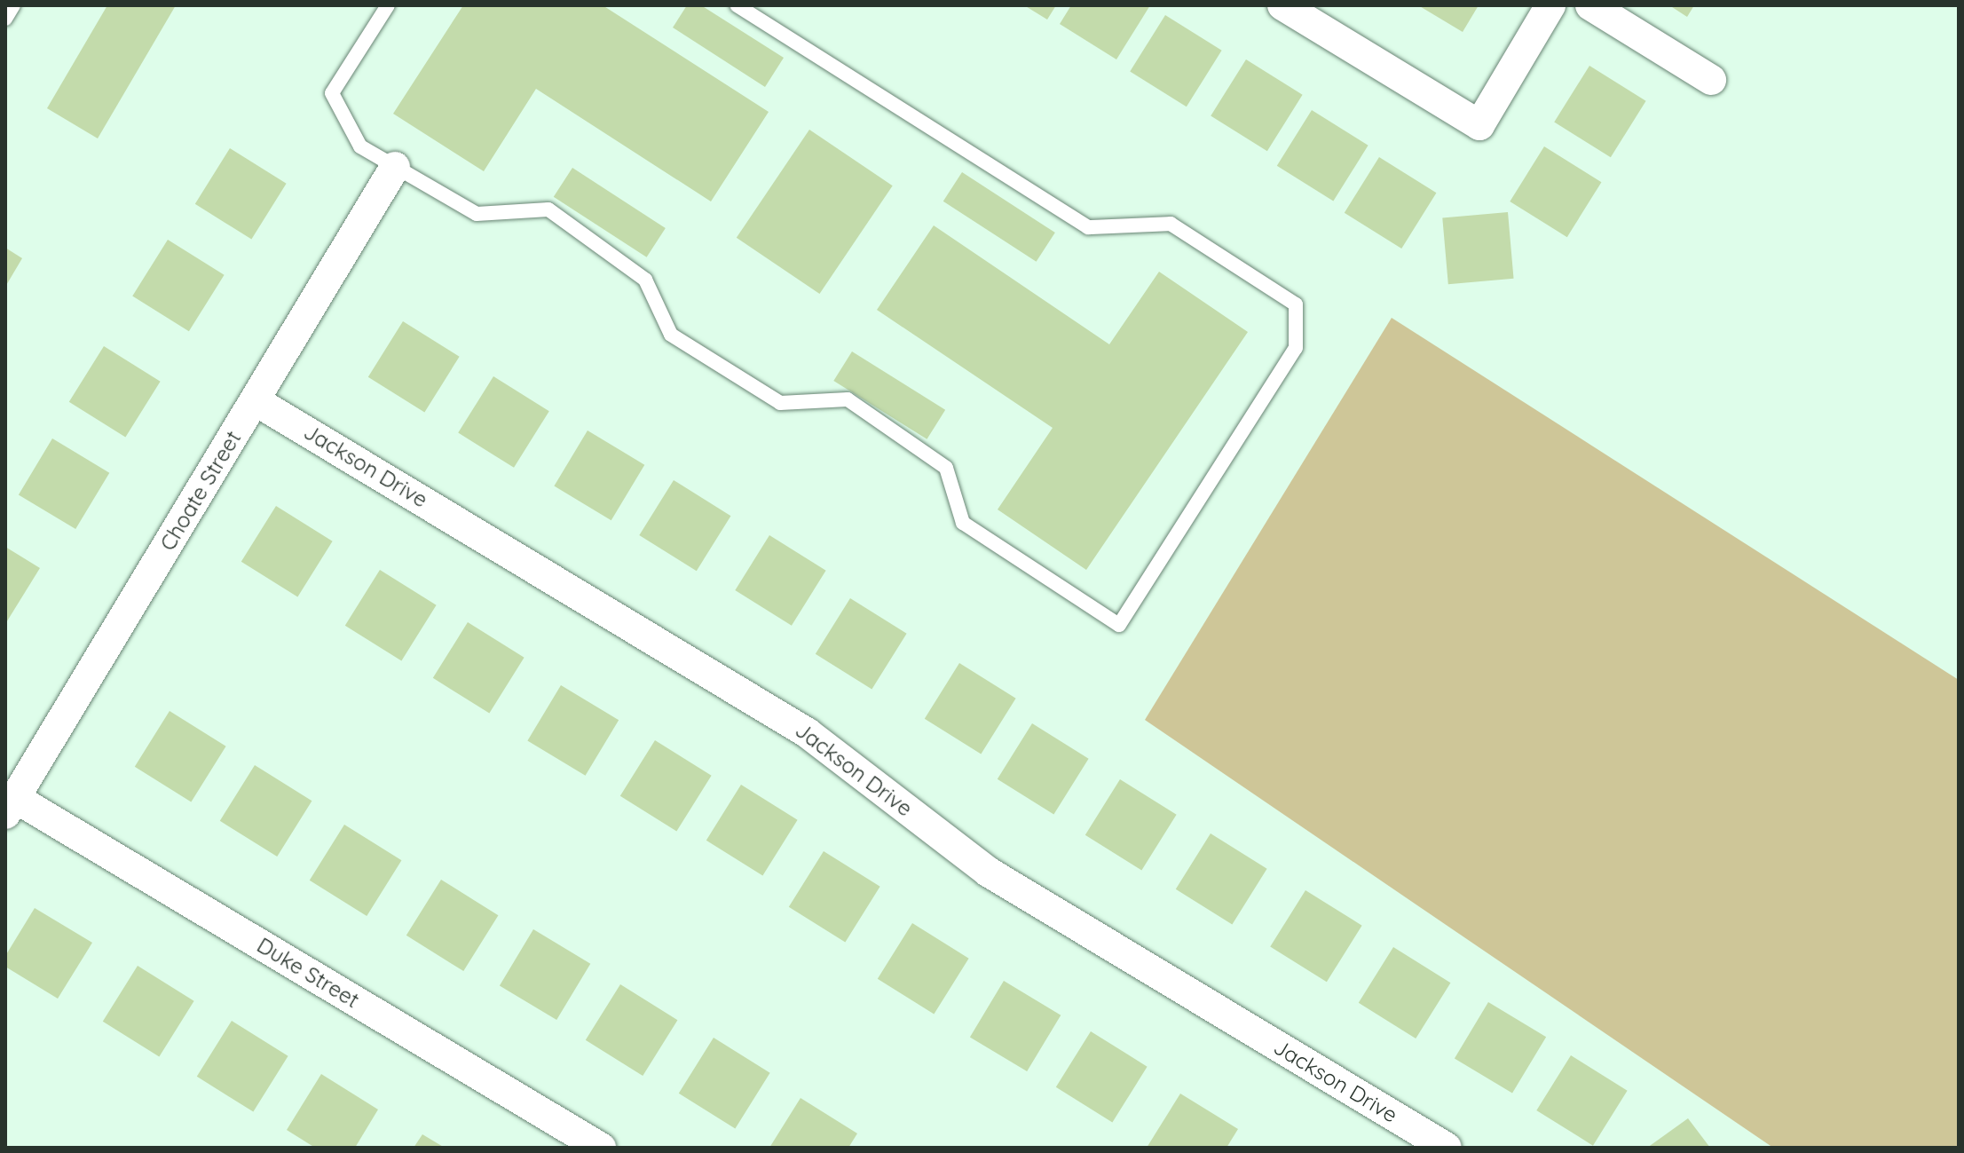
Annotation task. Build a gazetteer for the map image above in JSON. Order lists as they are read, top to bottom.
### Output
{
  "streets": {
    "street": ["Jackson Drive", "Choate Street", "Duke Street"]
  },
  "crossings": [
    ["Jackson Drive", "Choate Street"],
    ["Choate Street", "Duke Street"]
  ]
}
